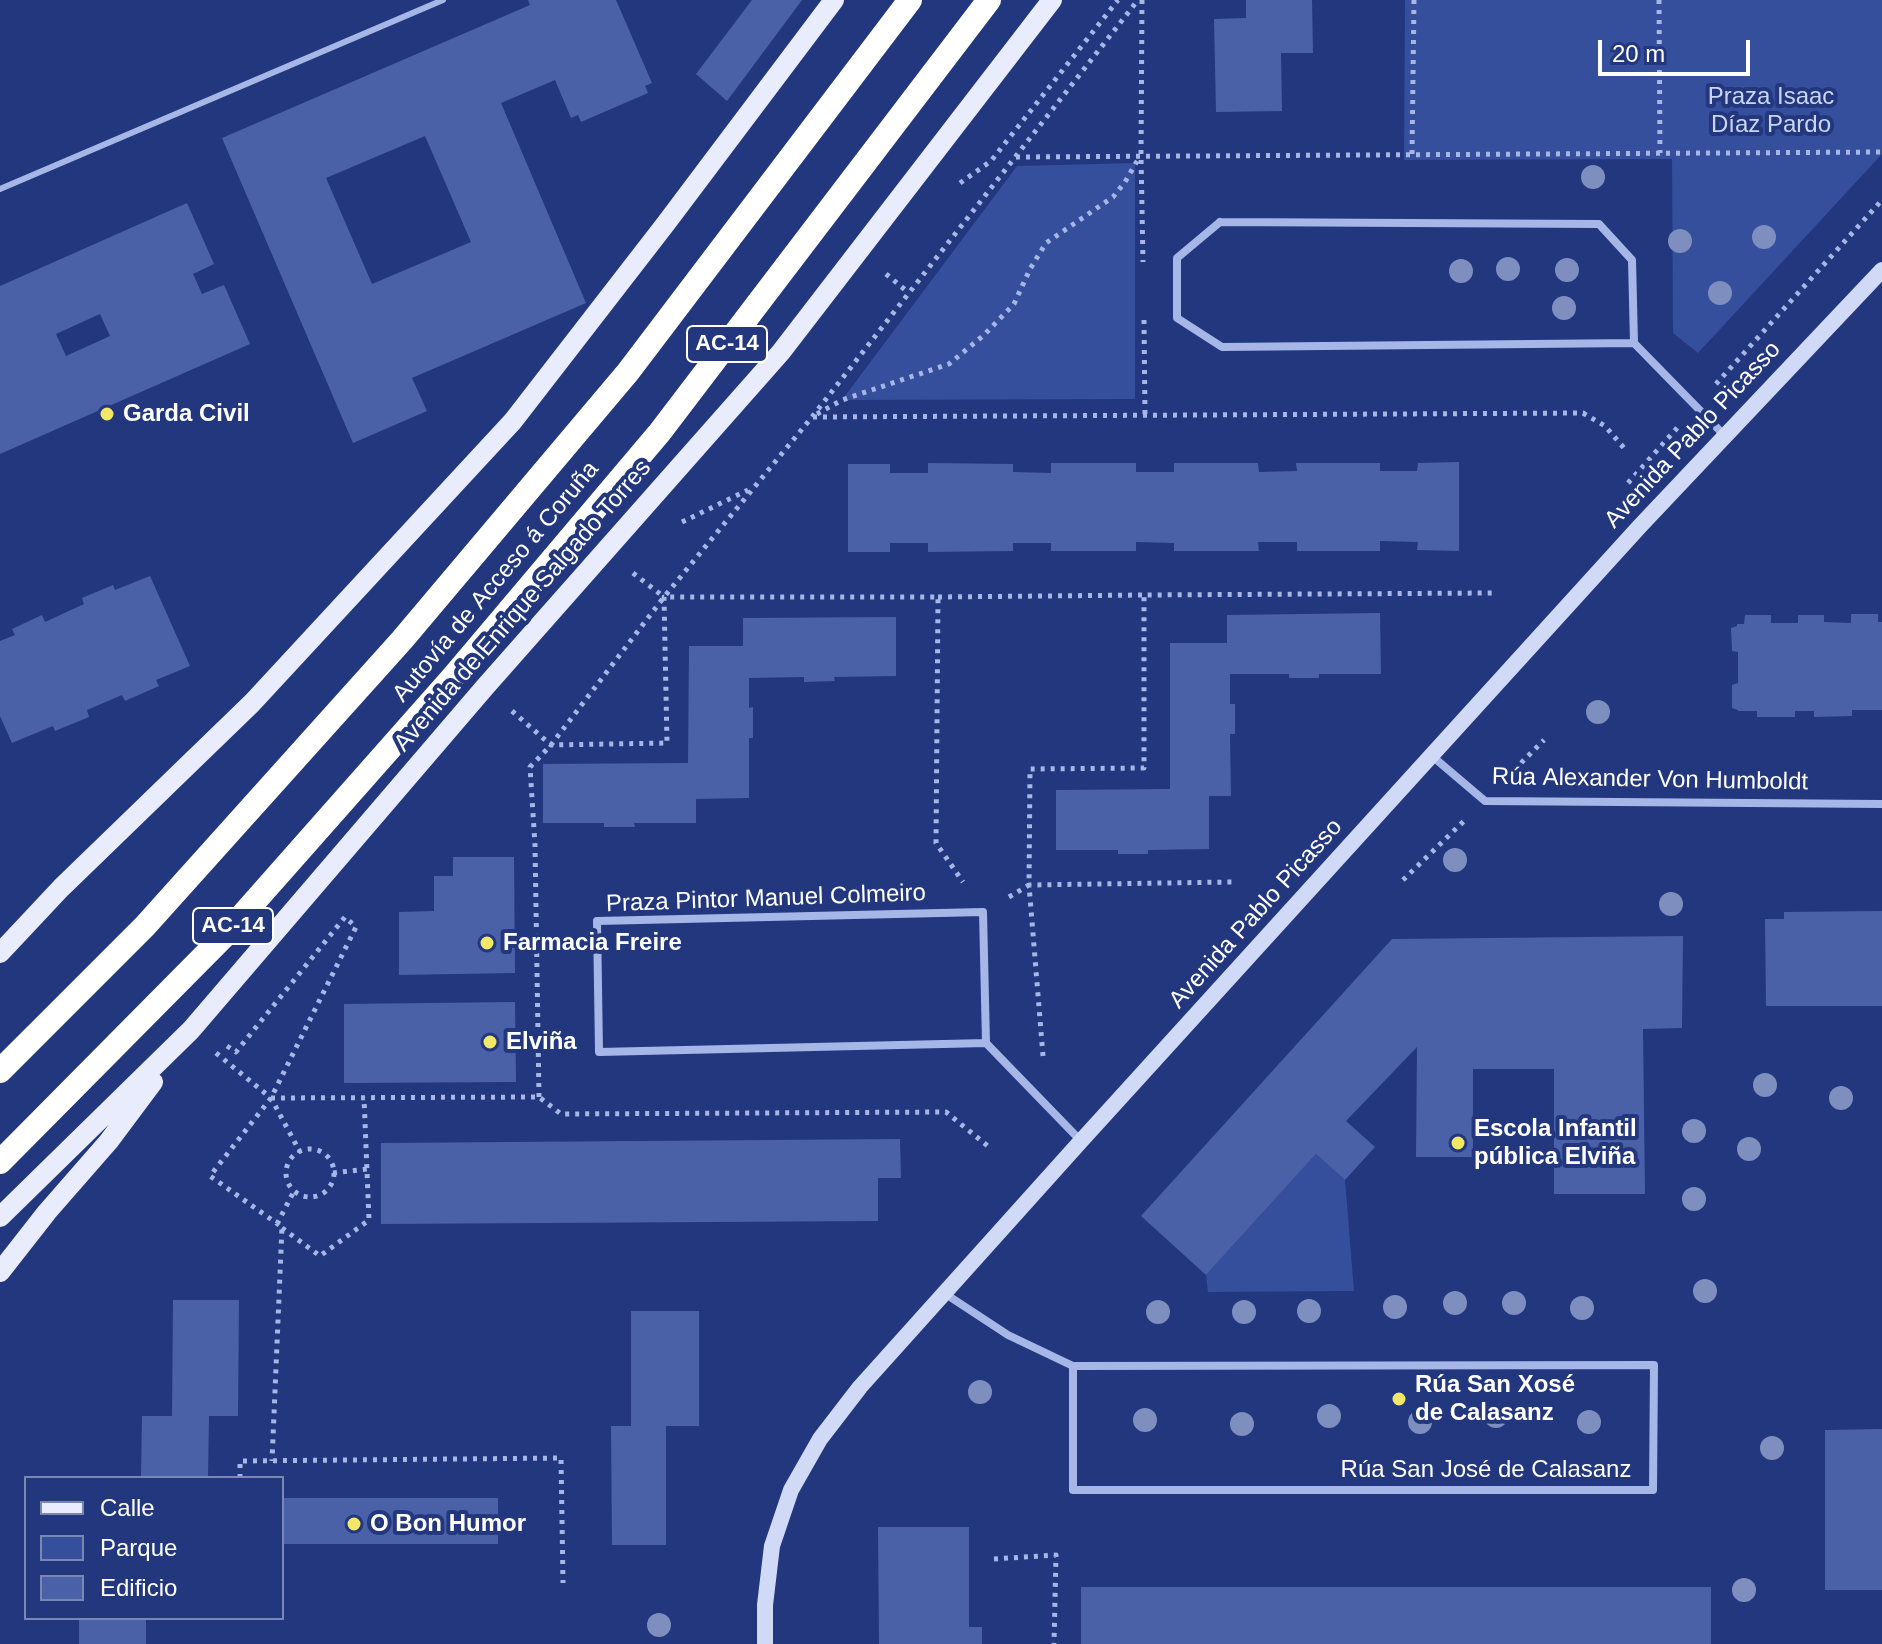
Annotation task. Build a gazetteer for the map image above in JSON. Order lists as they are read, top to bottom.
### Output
{
  "streets": {
    "highway": ["AC-14", "Autovía de Acceso á Coruña"],
    "main road": ["Avenida de Enrique Salgado Torres"],
    "street": [
      "Avenida Pablo Picasso",
      "Rúa Alexander Von Humboldt",
      "Praza Pintor Manuel Colmeiro",
      "Rúa San José de Calasanz"
    ]
  },
  "crossings": [
    ["Avenida Pablo Picasso", "Rúa Alexander Von Humboldt"],
    ["Avenida Pablo Picasso", "Rúa San José de Calasanz"]
  ],
  "parks": ["Praza Isaac Díaz Pardo"],
  "places": [
    "Garda Civil",
    "Farmacia Freire",
    "Elviña",
    "Escola Infantil pública Elviña",
    "Rúa San Xosé de Calasanz",
    "O Bon Humor"
  ],
  "legend": ["Calle", "Parque", "Edificio"],
  "scale_bar": "20 m"
}
